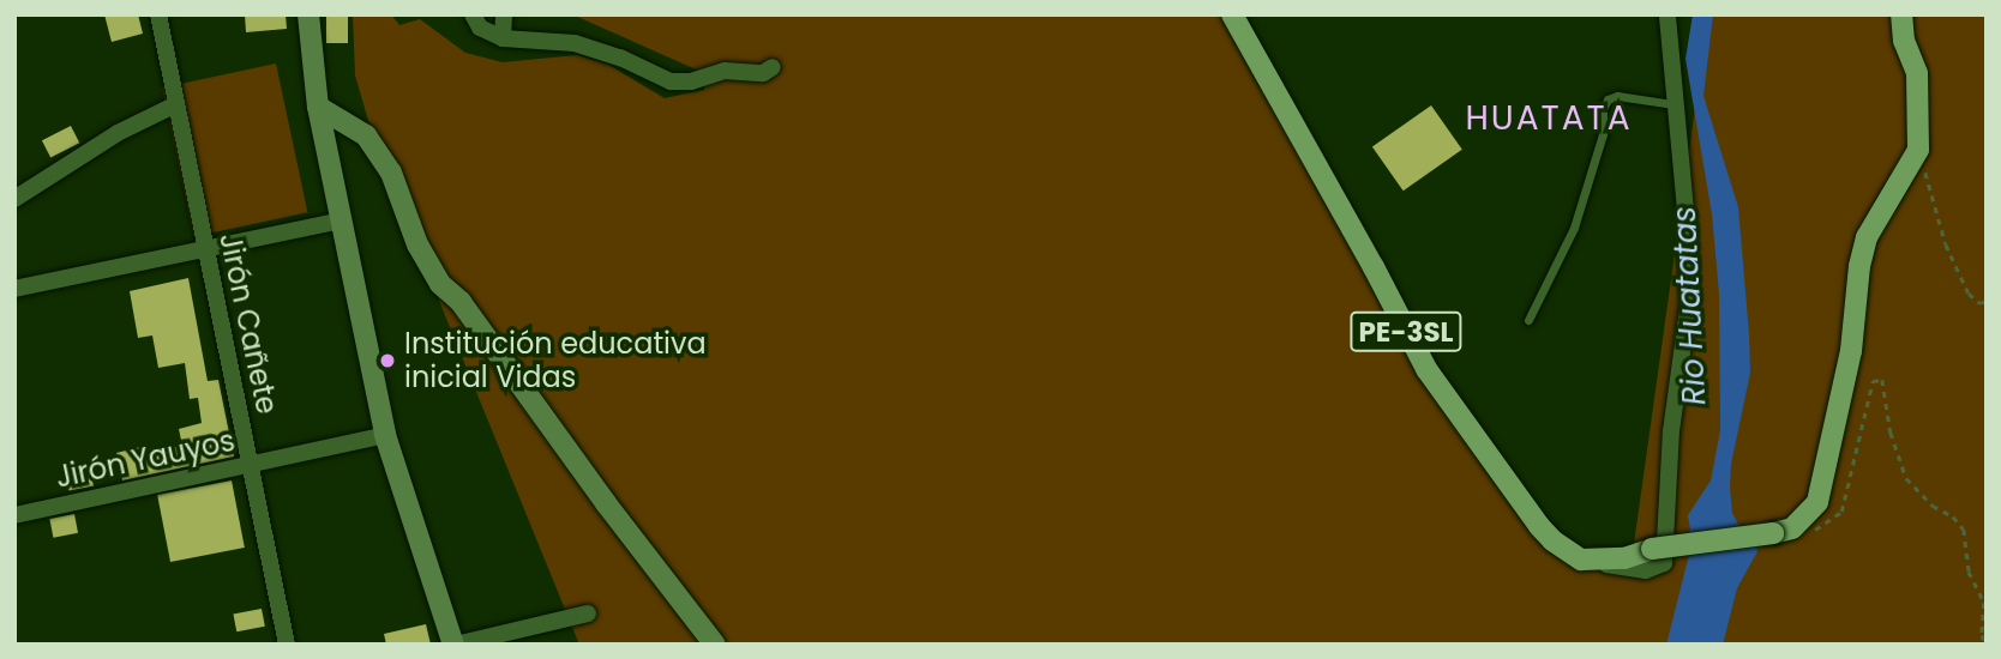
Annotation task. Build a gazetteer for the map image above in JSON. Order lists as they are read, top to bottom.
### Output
{
  "streets": {
    "main road": ["PE-3SL"],
    "street": ["Jirón Cañete", "Jirón Yauyos"]
  },
  "crossings": [
    ["Jirón Cañete", "Jirón Yauyos"]
  ],
  "districts": ["HUATATA"],
  "water": ["Rio Huatatas"],
  "places": ["Institución educativa inicial Vidas"]
}
